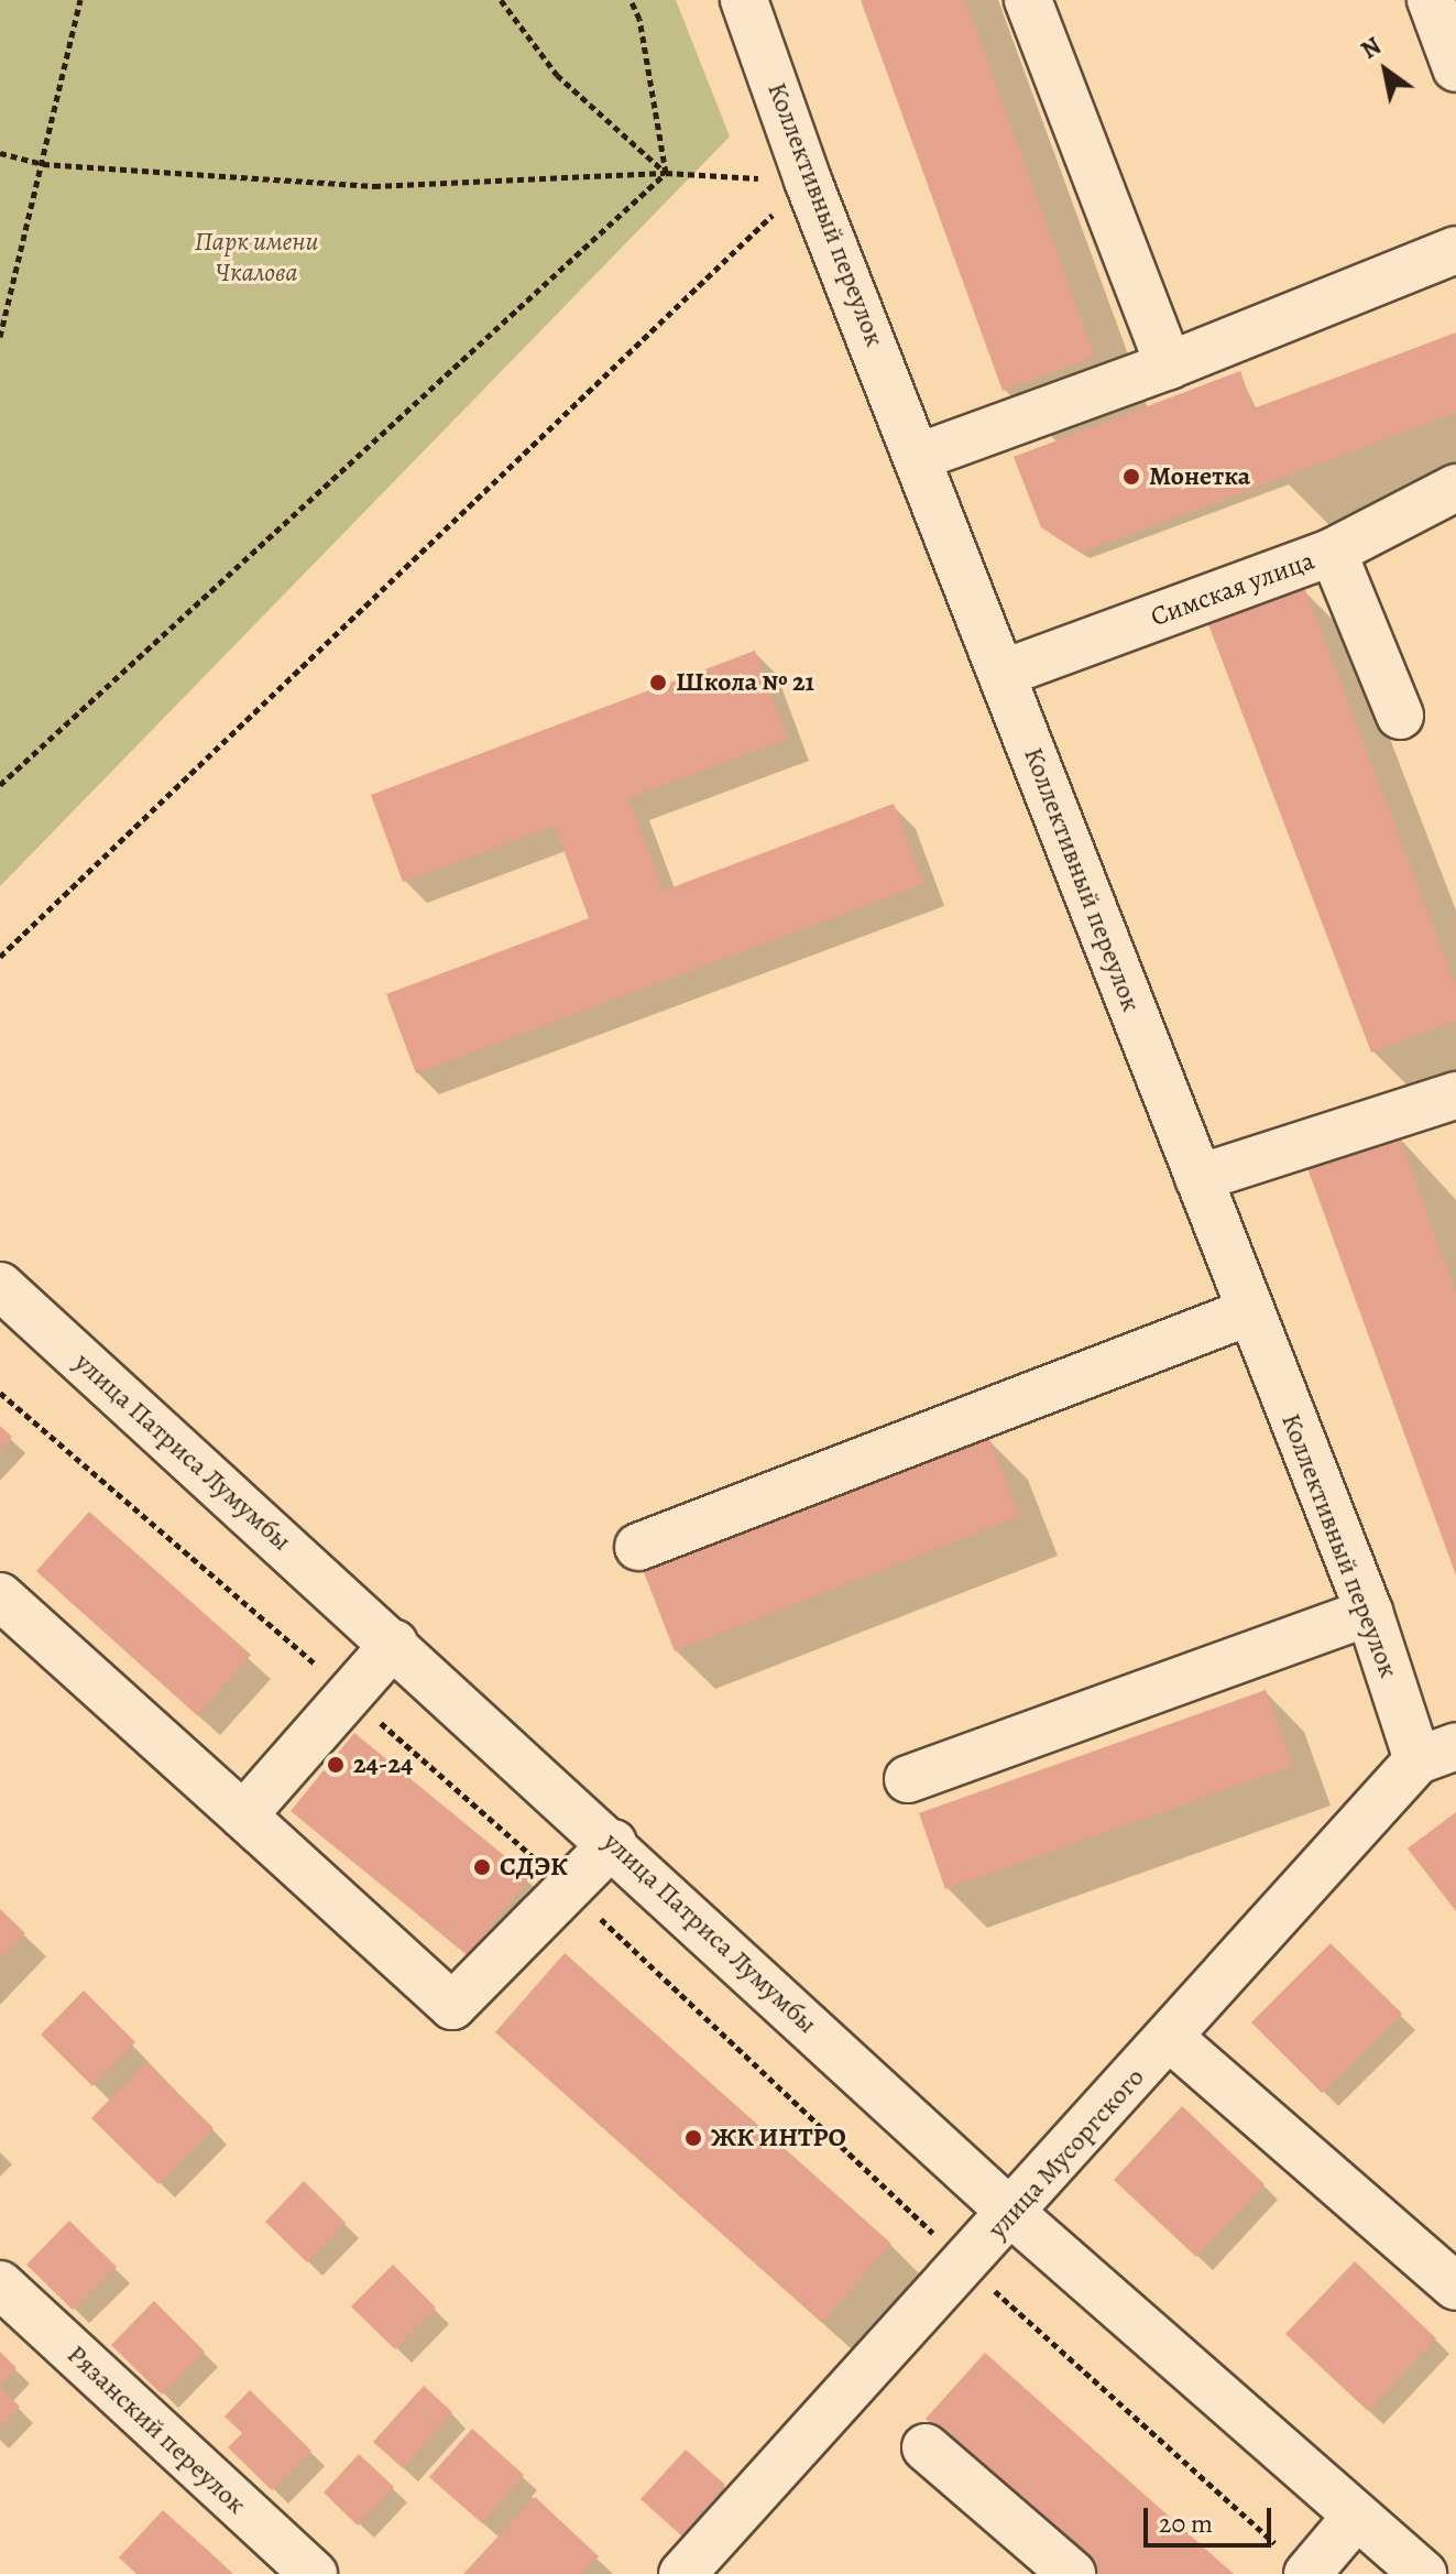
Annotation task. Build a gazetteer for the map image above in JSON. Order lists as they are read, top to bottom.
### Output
{
  "streets": {
    "street": [
      "Коллективный переулок",
      "Симская улица",
      "улица Патриса Лумумбы",
      "улица Мусоргского",
      "Рязанский переулок"
    ]
  },
  "crossings": [
    ["Коллективный переулок", "Симская улица"],
    ["Коллективный переулок", "улица Мусоргского"],
    ["улица Патриса Лумумбы", "улица Мусоргского"]
  ],
  "parks": ["Парк имени Чкалова"],
  "places": [
    "Монетка",
    "Школа № 21",
    "24-24",
    "СДЭК",
    "ЖК ИНТРО"
  ],
  "scale_bar": "20 m",
  "north": "top left"
}
